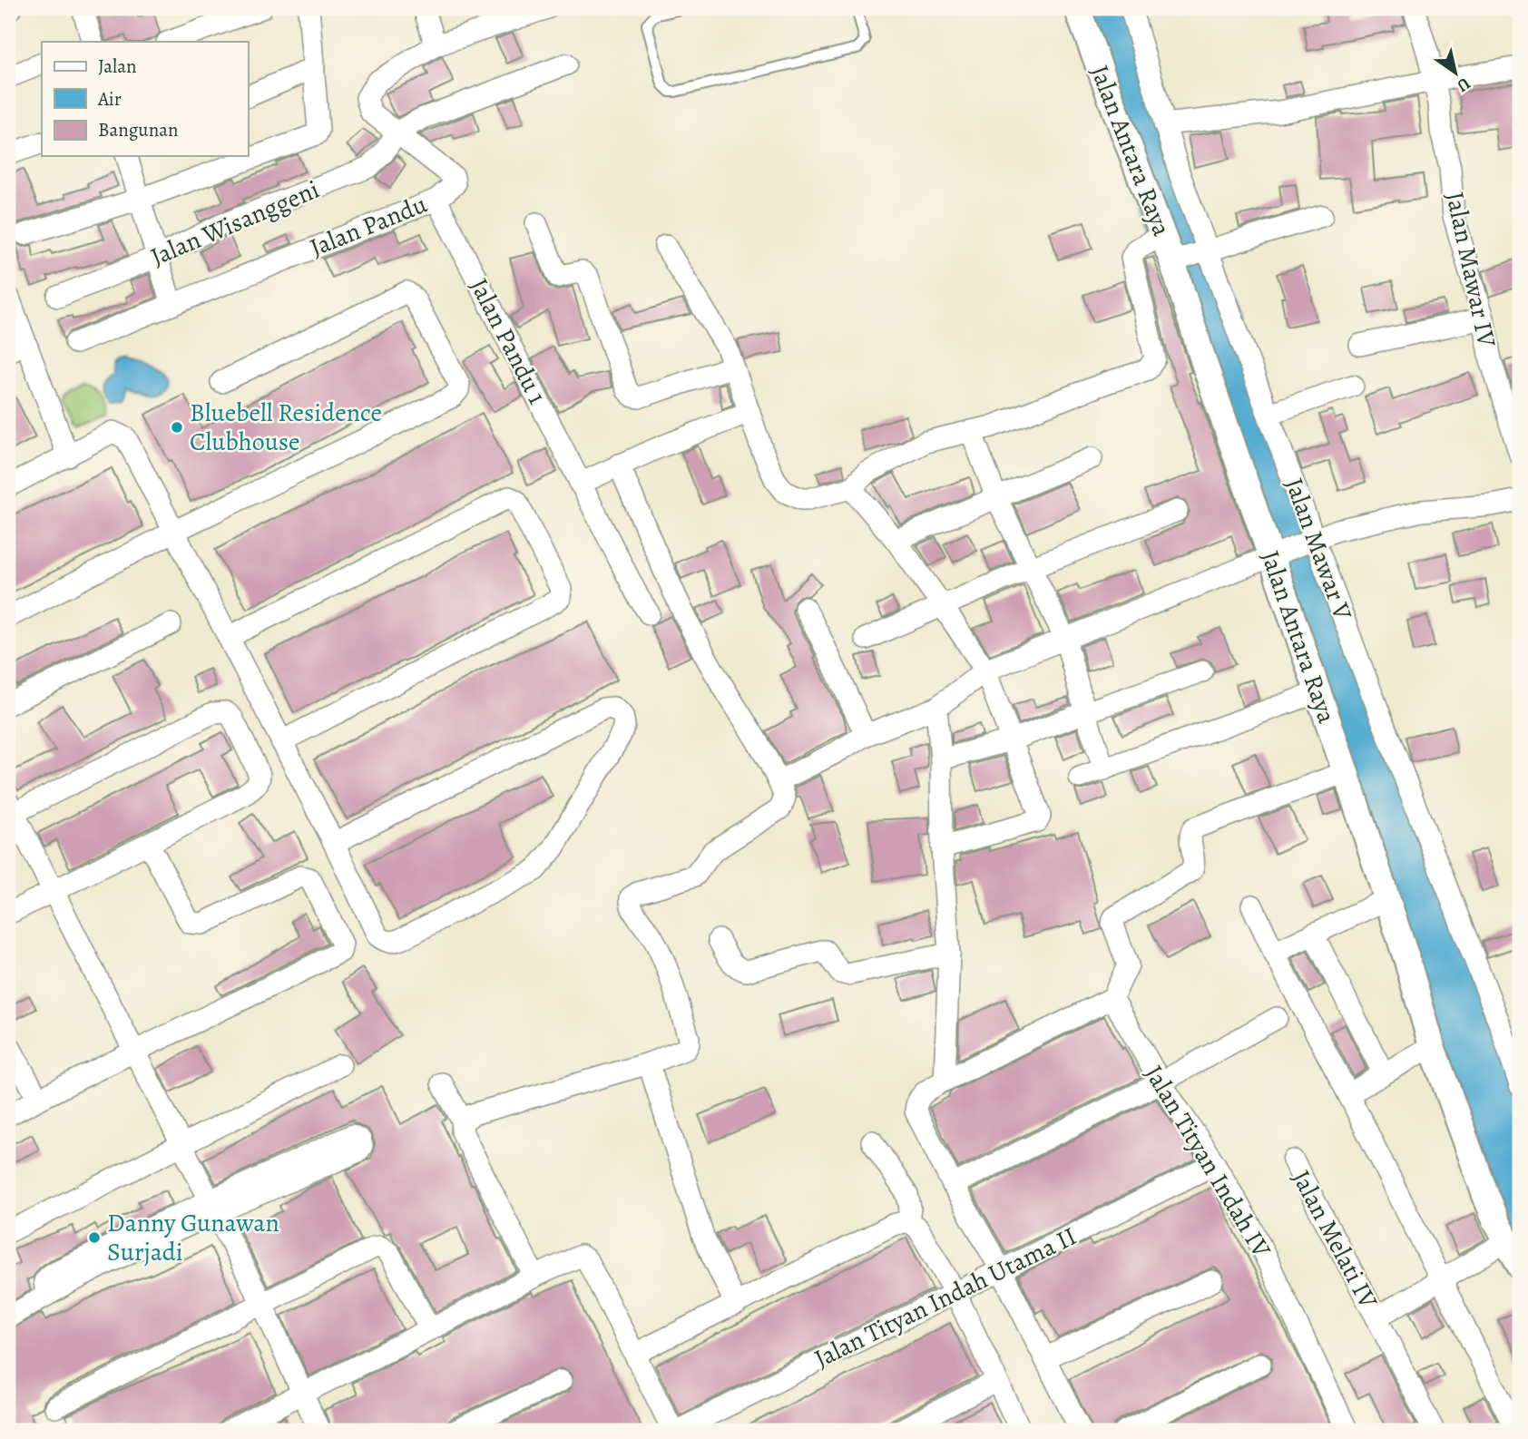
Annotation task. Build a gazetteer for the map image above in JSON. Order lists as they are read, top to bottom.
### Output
{
  "streets": {
    "street": [
      "Jalan Antara Raya",
      "Jalan Wisanggeni",
      "Jalan Pandu",
      "Jalan Mawar IV",
      "Jalan Pandu 1",
      "Jalan Mawar V",
      "Jalan Tityan Indah IV",
      "Jalan Melati IV",
      "Jalan Tityan Indah Utama II"
    ]
  },
  "crossings": [
    ["Jalan Wisanggeni", "Jalan Pandu"],
    ["Jalan Pandu", "Jalan Pandu 1"],
    ["Jalan Tityan Indah IV", "Jalan Tityan Indah Utama II"]
  ],
  "places": ["Bluebell Residence Clubhouse", "Danny Gunawan Surjadi"],
  "legend": ["Jalan", "Air", "Bangunan"],
  "north": "bottom right"
}
